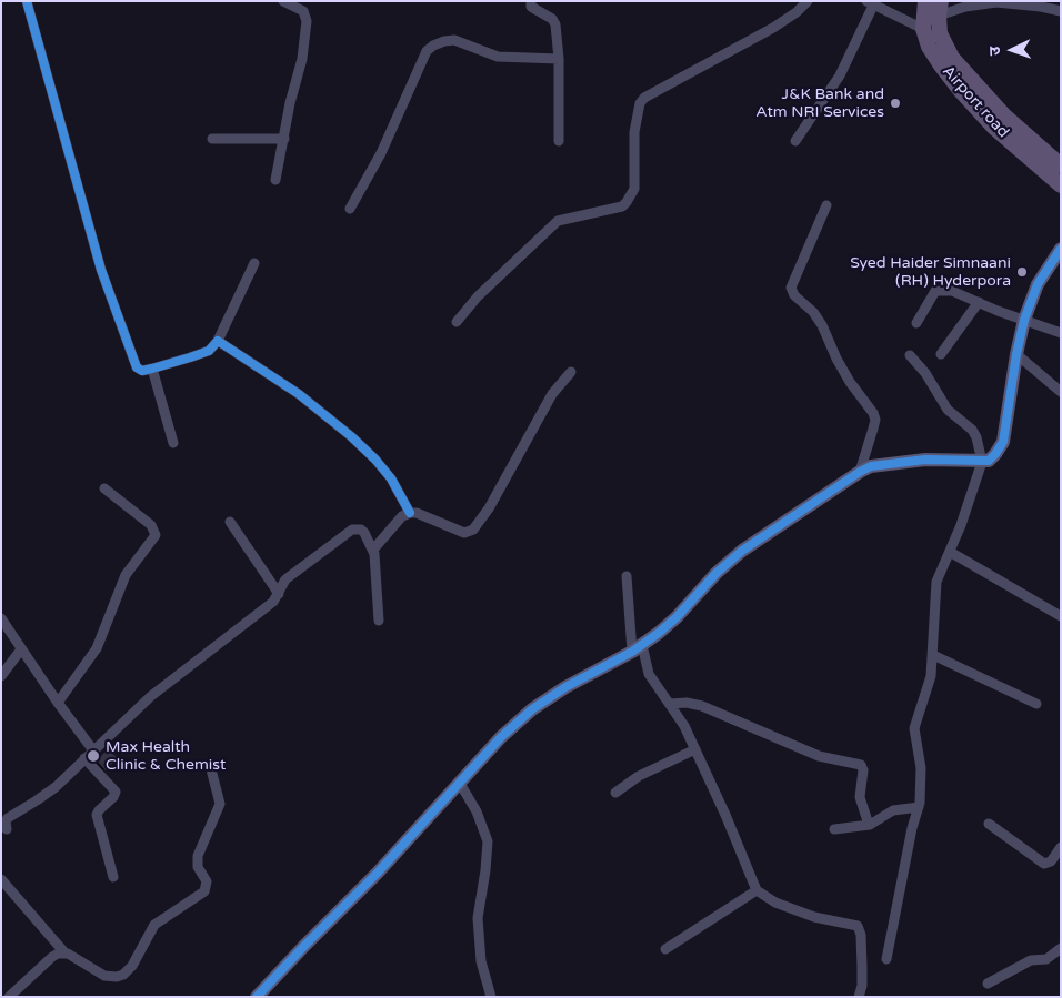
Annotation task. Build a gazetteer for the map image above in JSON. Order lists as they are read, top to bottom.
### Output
{
  "streets": {
    "main road": ["Airport road"]
  },
  "places": ["J&K Bank and Atm NRI Services", "Syed Haider Simnaani (RH) Hyderpora", "Max Health Clinic & Chemist"],
  "north": "left"
}
